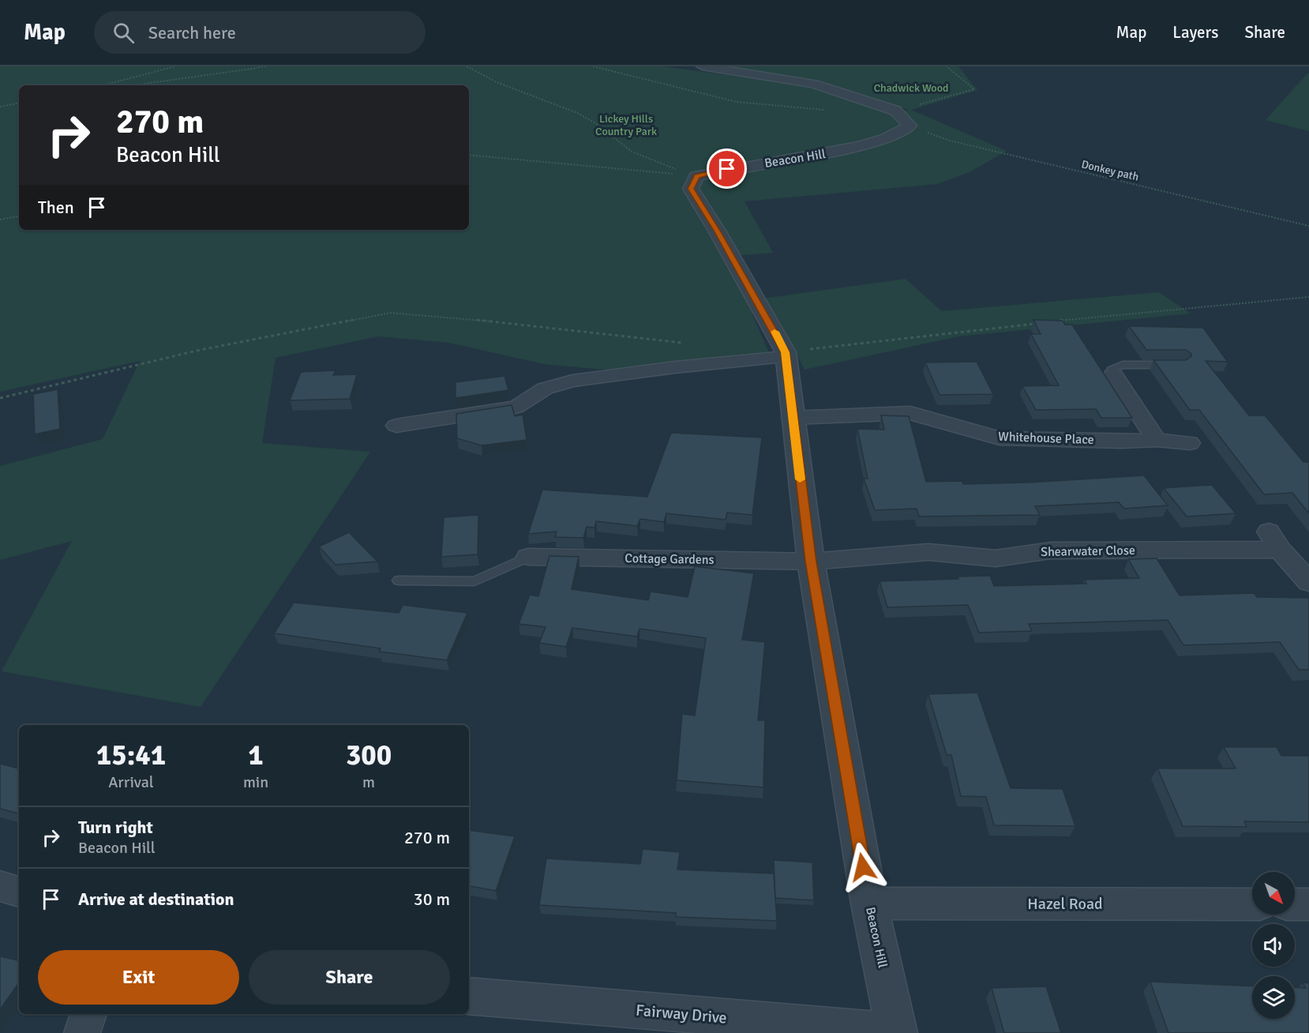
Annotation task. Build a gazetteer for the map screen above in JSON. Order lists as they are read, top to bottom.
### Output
{
  "streets": {
    "street": [
      "Beacon Hill",
      "Whitehouse Place",
      "Shearwater Close",
      "Cottage Gardens",
      "Hazel Road",
      "Fairway Drive"
    ],
    "path": ["Donkey path"]
  },
  "crossings": [
    ["Beacon Hill", "Donkey path"],
    ["Beacon Hill", "Whitehouse Place"],
    ["Beacon Hill", "Shearwater Close"],
    ["Beacon Hill", "Cottage Gardens"],
    ["Beacon Hill", "Hazel Road"],
    ["Beacon Hill", "Fairway Drive"],
    ["Shearwater Close", "Cottage Gardens"]
  ],
  "parks": ["Chadwick Wood", "Lickey Hills Country Park"],
  "north": "bottom right",
  "page": {
    "header": "Map",
    "search": "Search here",
    "nav": ["Map", "Layers", "Share"],
    "turn": ["270 m", "Beacon Hill"],
    "then": "Then",
    "eta": [
      "15:41",
      "Arrival",
      "1",
      "min",
      "300",
      "m"
    ],
    "list": [
      {
        "name": "Turn right",
        "note": "Beacon Hill",
        "value": "270 m"
      },
      {
        "name": "Arrive at destination",
        "value": "30 m"
      }
    ],
    "buttons": ["Exit", "Share"]
  }
}
